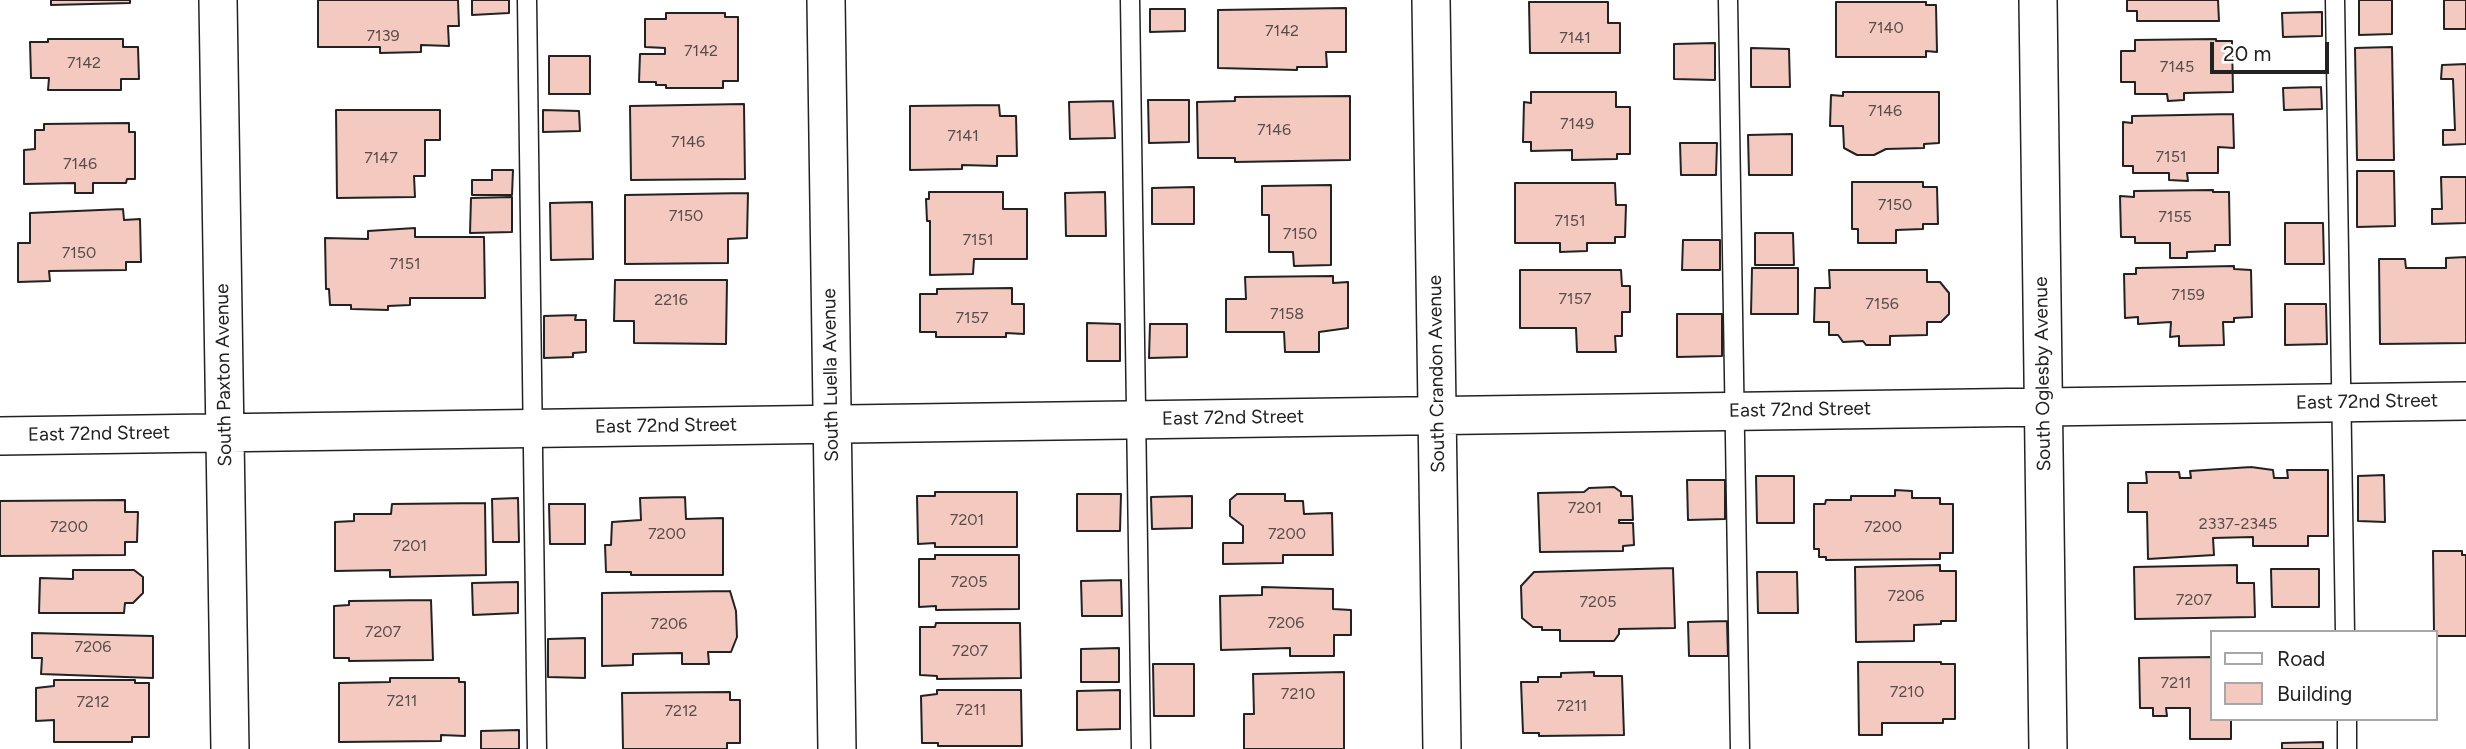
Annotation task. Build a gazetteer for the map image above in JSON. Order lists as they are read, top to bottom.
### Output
{
  "streets": {
    "street": [
      "South Crandon Avenue",
      "South Oglesby Avenue",
      "South Paxton Avenue",
      "South Luella Avenue",
      "East 72nd Street"
    ]
  },
  "crossings": [
    ["South Crandon Avenue", "East 72nd Street"],
    ["South Oglesby Avenue", "East 72nd Street"],
    ["South Paxton Avenue", "East 72nd Street"],
    ["South Luella Avenue", "East 72nd Street"]
  ],
  "house_numbers": [
    "7140",
    "7142",
    "7139",
    "7141",
    "7142",
    "7142",
    "7145",
    "7146",
    "7149",
    "7146",
    "7141",
    "7146",
    "7151",
    "7147",
    "7146",
    "7150",
    "7150",
    "7155",
    "7151",
    "7150",
    "7151",
    "7150",
    "7151",
    "7159",
    "7157",
    "2216",
    "7156",
    "7158",
    "7157",
    "7201",
    "7201",
    "2337-2345",
    "7200",
    "7200",
    "7200",
    "7200",
    "7201",
    "7205",
    "7206",
    "7207",
    "7205",
    "7206",
    "7206",
    "7207",
    "7206",
    "7207",
    "7211",
    "7210",
    "7210",
    "7211",
    "7212",
    "7211",
    "7211",
    "7212"
  ],
  "legend": ["Road", "Building"],
  "scale_bar": "20 m"
}
